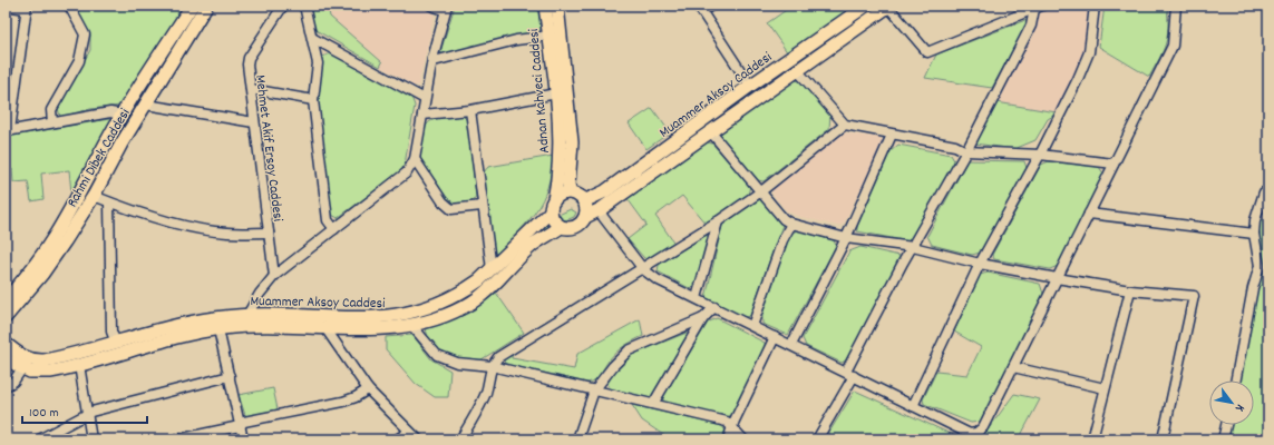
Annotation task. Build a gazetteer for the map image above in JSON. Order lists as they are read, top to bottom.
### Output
{
  "streets": {
    "main road": ["Adnan Kahveci Caddesi", "Muammer Aksoy Caddesi", "Rahmi Dibek Caddesi"],
    "street": ["Mehmet Akif Ersoy Caddesi"]
  },
  "crossings": [
    ["Adnan Kahveci Caddesi", "Muammer Aksoy Caddesi"]
  ],
  "scale_bar": "100 m",
  "north": "bottom right"
}
